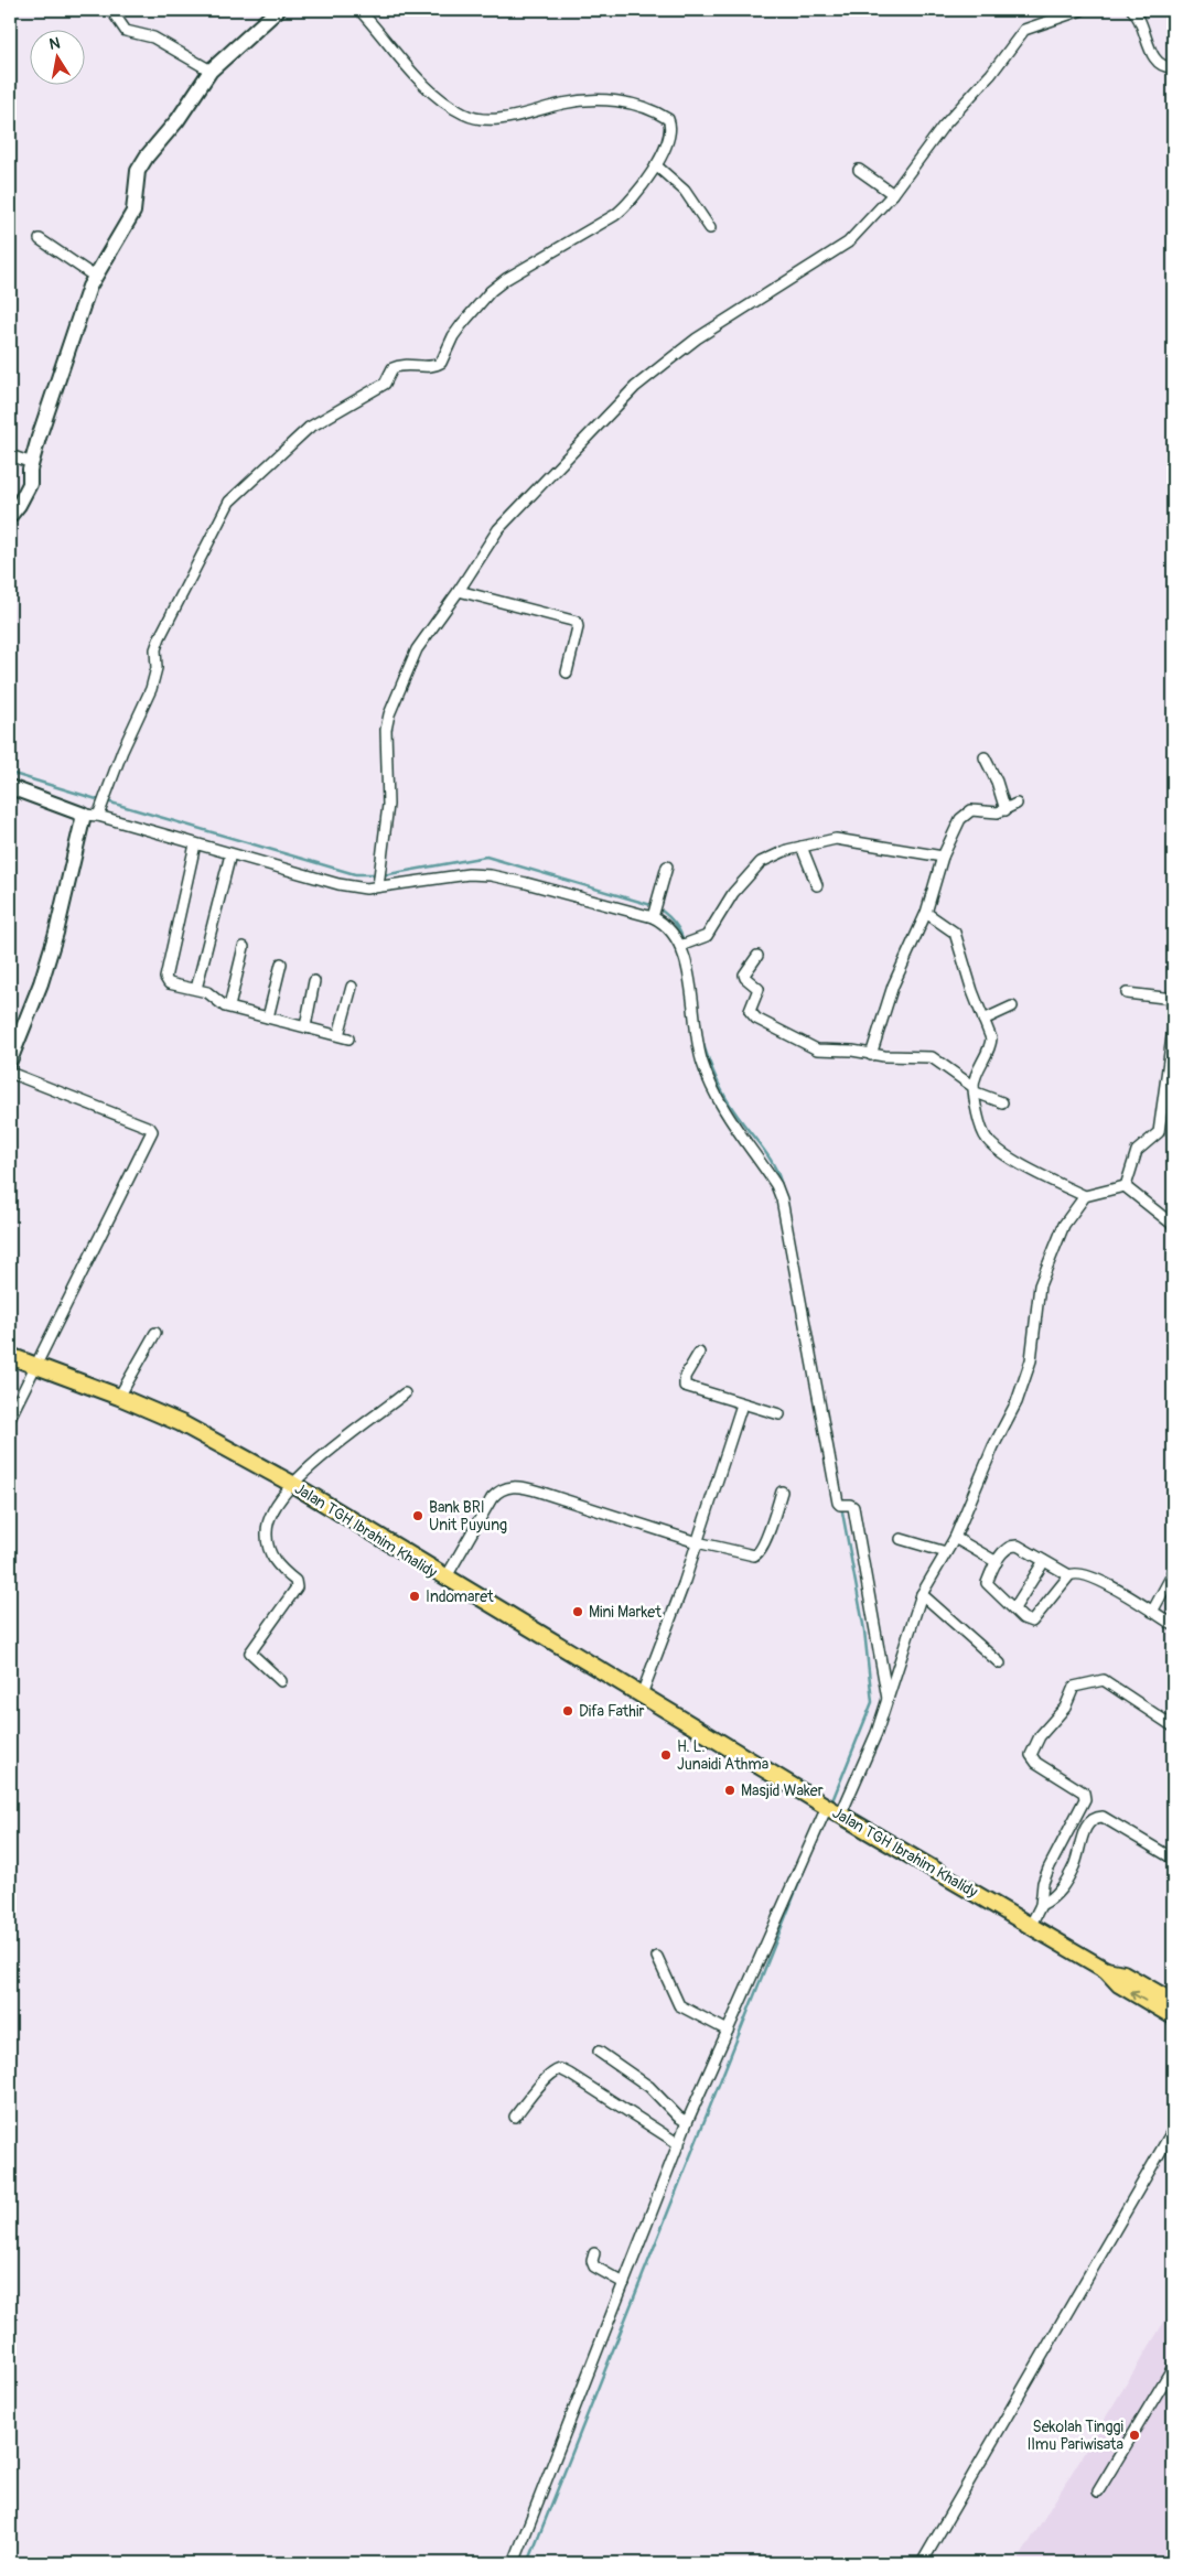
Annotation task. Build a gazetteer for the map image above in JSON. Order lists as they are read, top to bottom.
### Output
{
  "streets": {
    "main road": ["Jalan TGH Ibrahim Khalidy"]
  },
  "places": [
    "Bank BRI Unit Puyung",
    "Indomaret",
    "Mini Market",
    "Difa Fathir",
    "H. L. Junaidi Athma",
    "Masjid Waker",
    "Sekolah Tinggi Ilmu Pariwisata"
  ],
  "north": "top"
}
